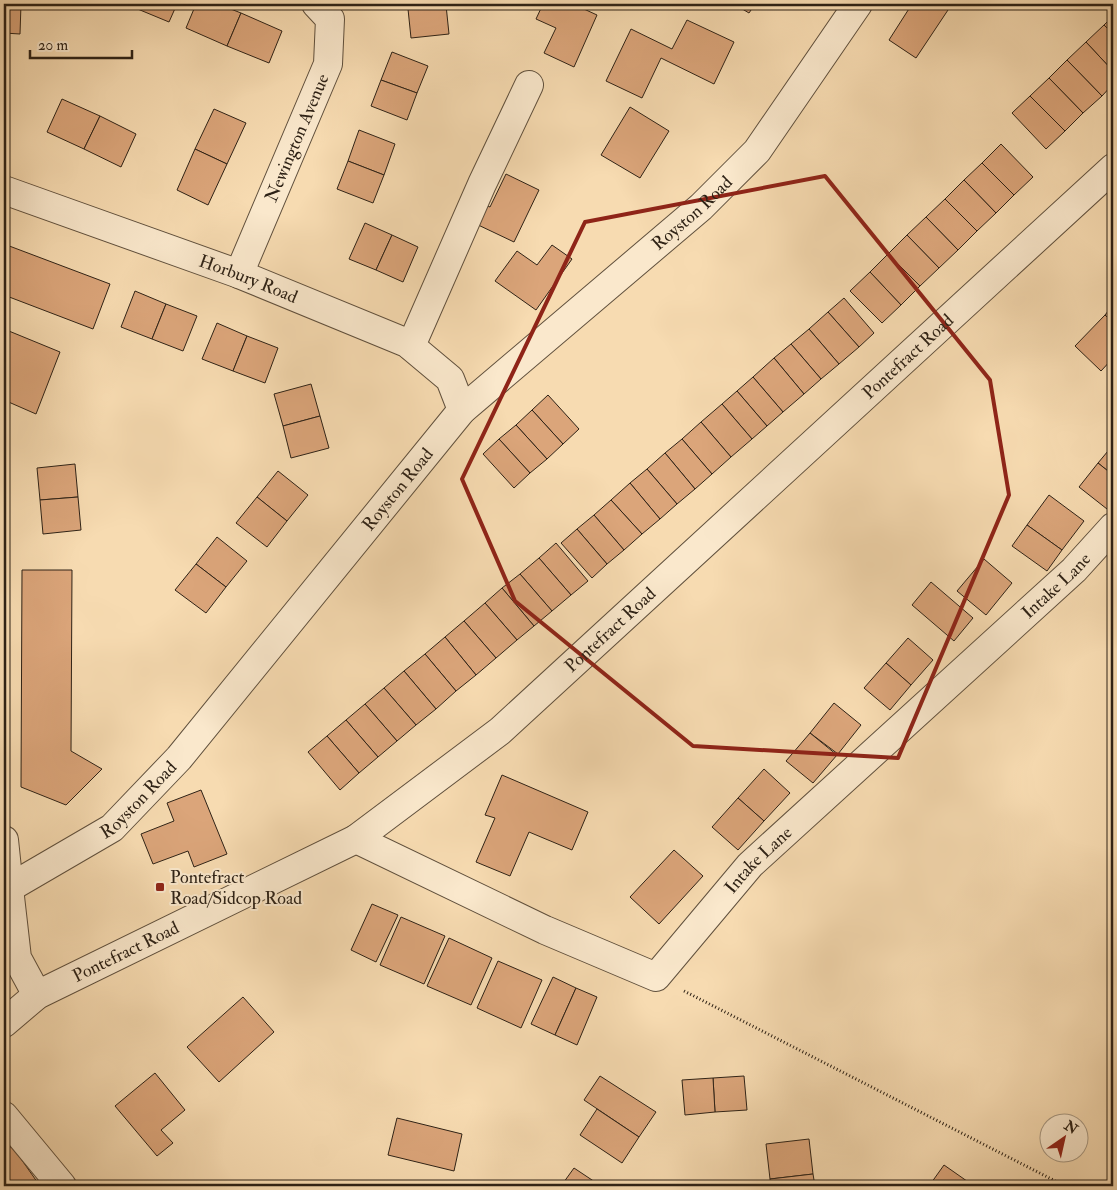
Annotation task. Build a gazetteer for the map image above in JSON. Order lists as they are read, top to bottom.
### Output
{
  "streets": {
    "street": [
      "Newington Avenue",
      "Royston Road",
      "Horbury Road",
      "Pontefract Road",
      "Intake Lane"
    ]
  },
  "crossings": [
    ["Newington Avenue", "Horbury Road"],
    ["Royston Road", "Horbury Road"]
  ],
  "places": {
    "transit": ["Pontefract Road/Sidcop Road"]
  },
  "scale_bar": "20 m",
  "north": "top right"
}
